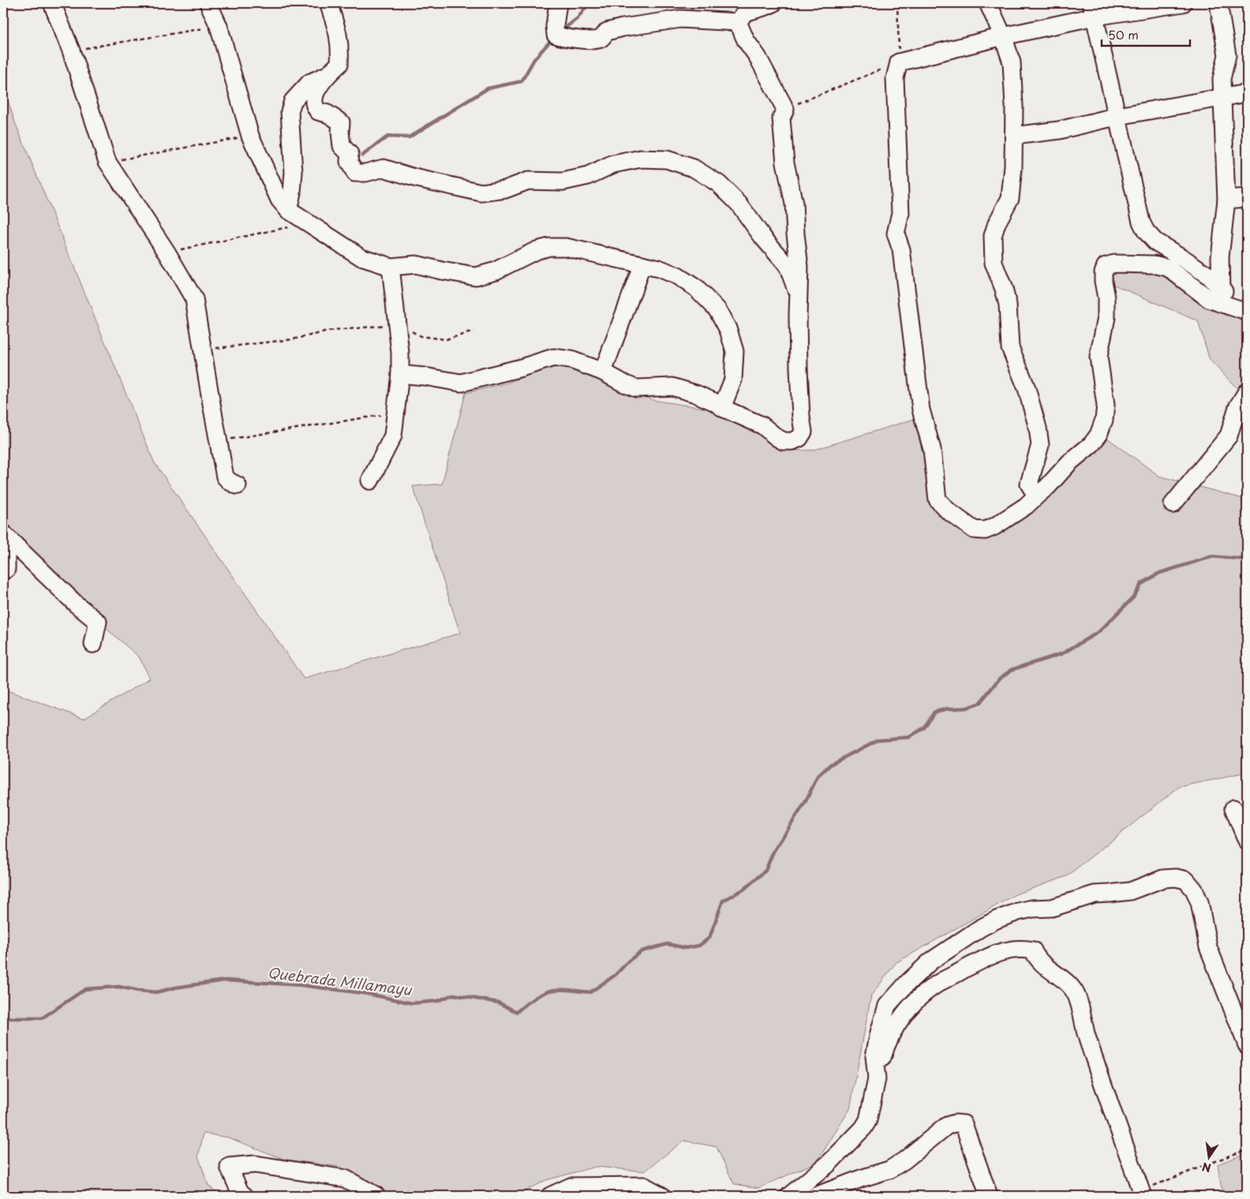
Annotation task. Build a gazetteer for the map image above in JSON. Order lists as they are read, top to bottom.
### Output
{
  "water": ["Quebrada Millamayu"],
  "scale_bar": "50 m",
  "north": "bottom"
}
